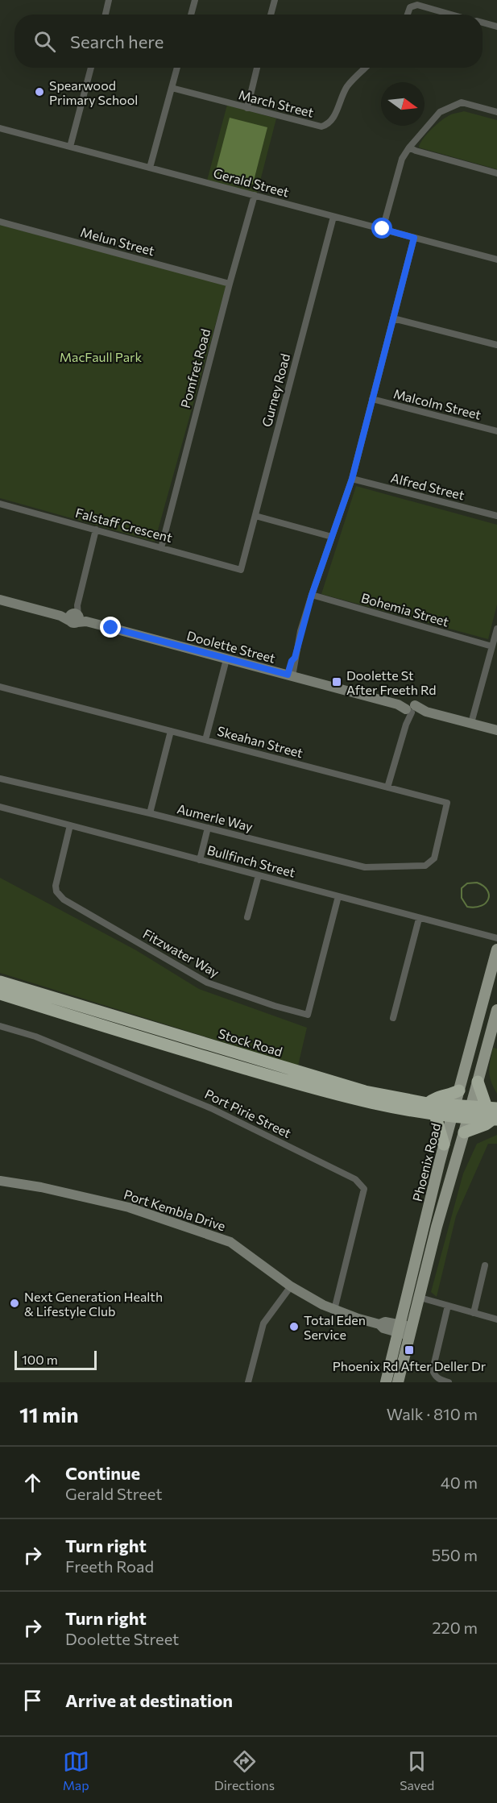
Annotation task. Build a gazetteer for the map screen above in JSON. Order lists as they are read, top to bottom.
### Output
{
  "streets": {
    "highway": ["Stock Road"],
    "main road": ["Phoenix Road"],
    "street": [
      "March Street",
      "Gerald Street",
      "Melun Street",
      "Pomfret Road",
      "Gurney Road",
      "Malcolm Street",
      "Alfred Street",
      "Falstaff Crescent",
      "Bohemia Street",
      "Doolette Street",
      "Skeahan Street",
      "Aumerle Way",
      "Bullfinch Street",
      "Fitzwater Way",
      "Port Pirie Street",
      "Port Kembla Drive"
    ]
  },
  "crossings": [
    ["Gerald Street", "Pomfret Road"],
    ["Gerald Street", "Gurney Road"],
    ["Melun Street", "Pomfret Road"],
    ["Pomfret Road", "Falstaff Crescent"],
    ["Gurney Road", "Falstaff Crescent"],
    ["Skeahan Street", "Aumerle Way"],
    ["Bullfinch Street", "Fitzwater Way"],
    ["Stock Road", "Phoenix Road"],
    ["Port Pirie Street", "Port Kembla Drive"],
    ["Phoenix Road", "Port Kembla Drive"]
  ],
  "parks": ["MacFaull Park"],
  "places": {
    "other": ["Spearwood Primary School", "Next Generation Health & Lifestyle Club", "Total Eden Service"],
    "transit": ["Doolette St After Freeth Rd", "Phoenix Rd After Deller Dr"]
  },
  "scale_bar": "100 m",
  "north": "right",
  "page": {
    "search": "Search here",
    "scale": "100 m",
    "heading": ["11 min", "Walk · 810 m"],
    "list": [
      ["Continue", "Gerald Street", "40 m"],
      ["Turn right", "Freeth Road", "550 m"],
      ["Turn right", "Doolette Street", "220 m"],
      "Arrive at destination"
    ],
    "nav": ["Map", "Directions", "Saved"]
  }
}
